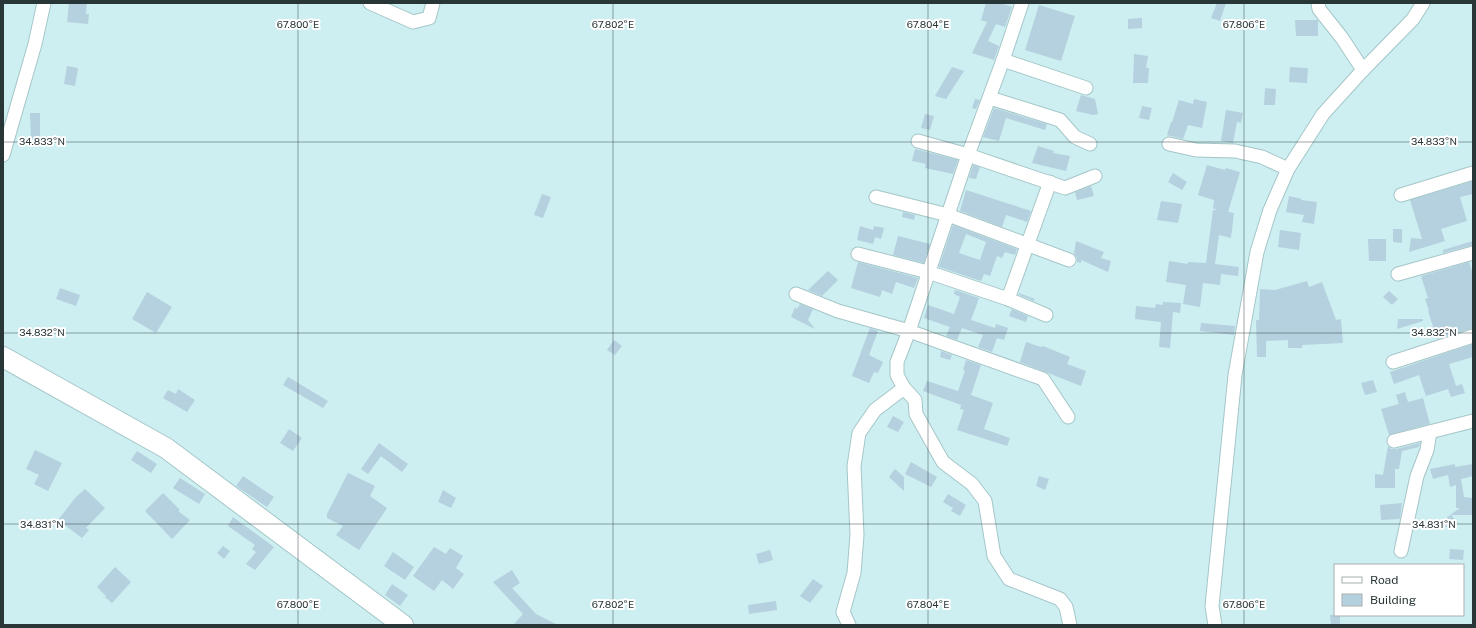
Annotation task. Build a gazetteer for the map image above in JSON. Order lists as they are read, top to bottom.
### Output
{
  "legend": ["Road", "Building"],
  "coordinates": [
    "67.800°E",
    "67.802°E",
    "67.804°E",
    "67.806°E",
    "34.833°N",
    "34.832°N",
    "34.831°N"
  ]
}
